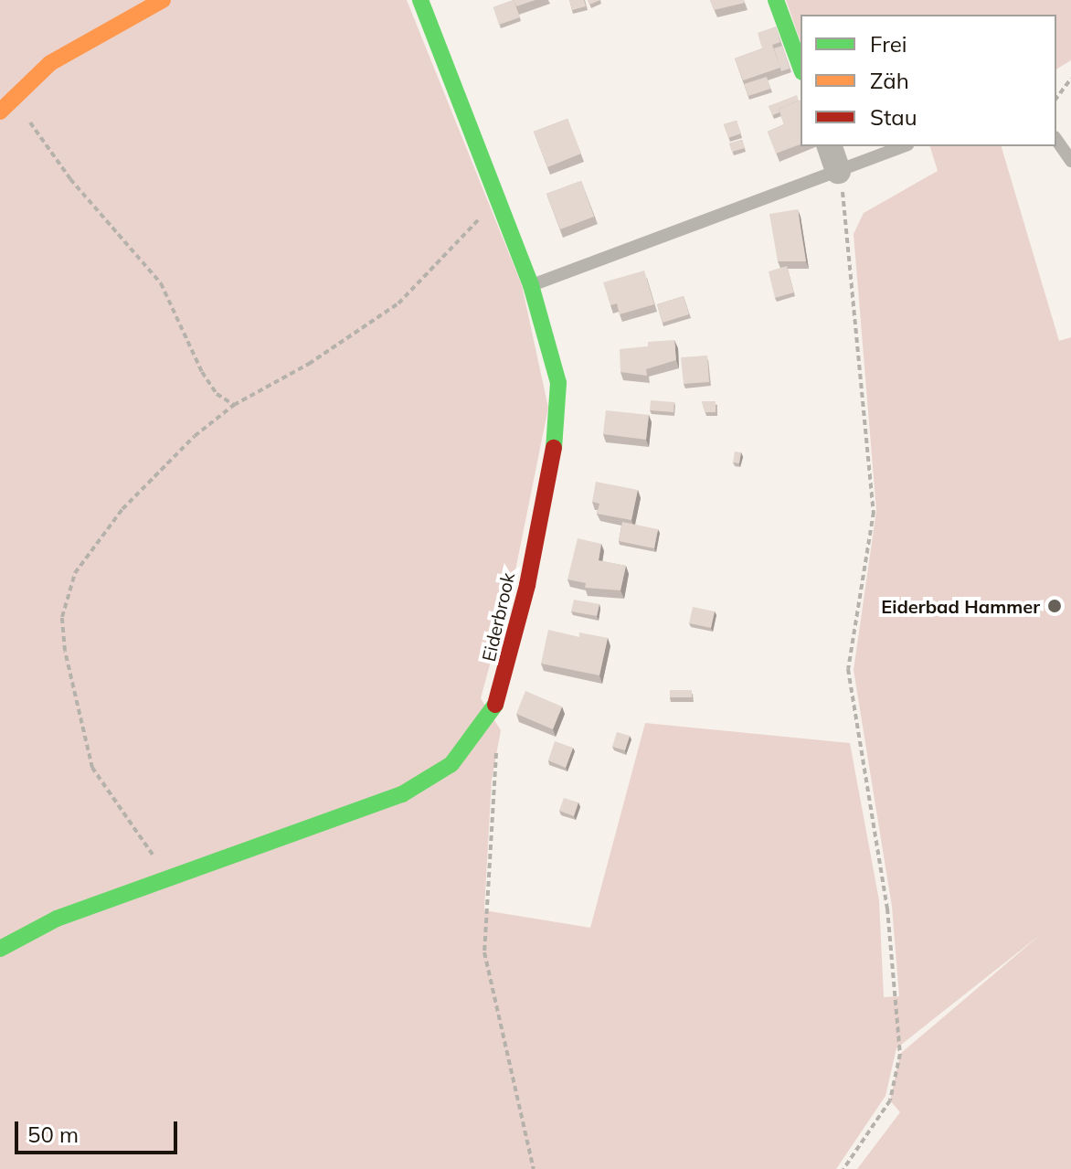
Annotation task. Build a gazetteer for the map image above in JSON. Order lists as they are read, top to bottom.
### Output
{
  "streets": {
    "street": ["Eiderbrook"]
  },
  "places": ["Eiderbad Hammer"],
  "legend": ["Frei", "Zäh", "Stau"],
  "scale_bar": "50 m"
}
